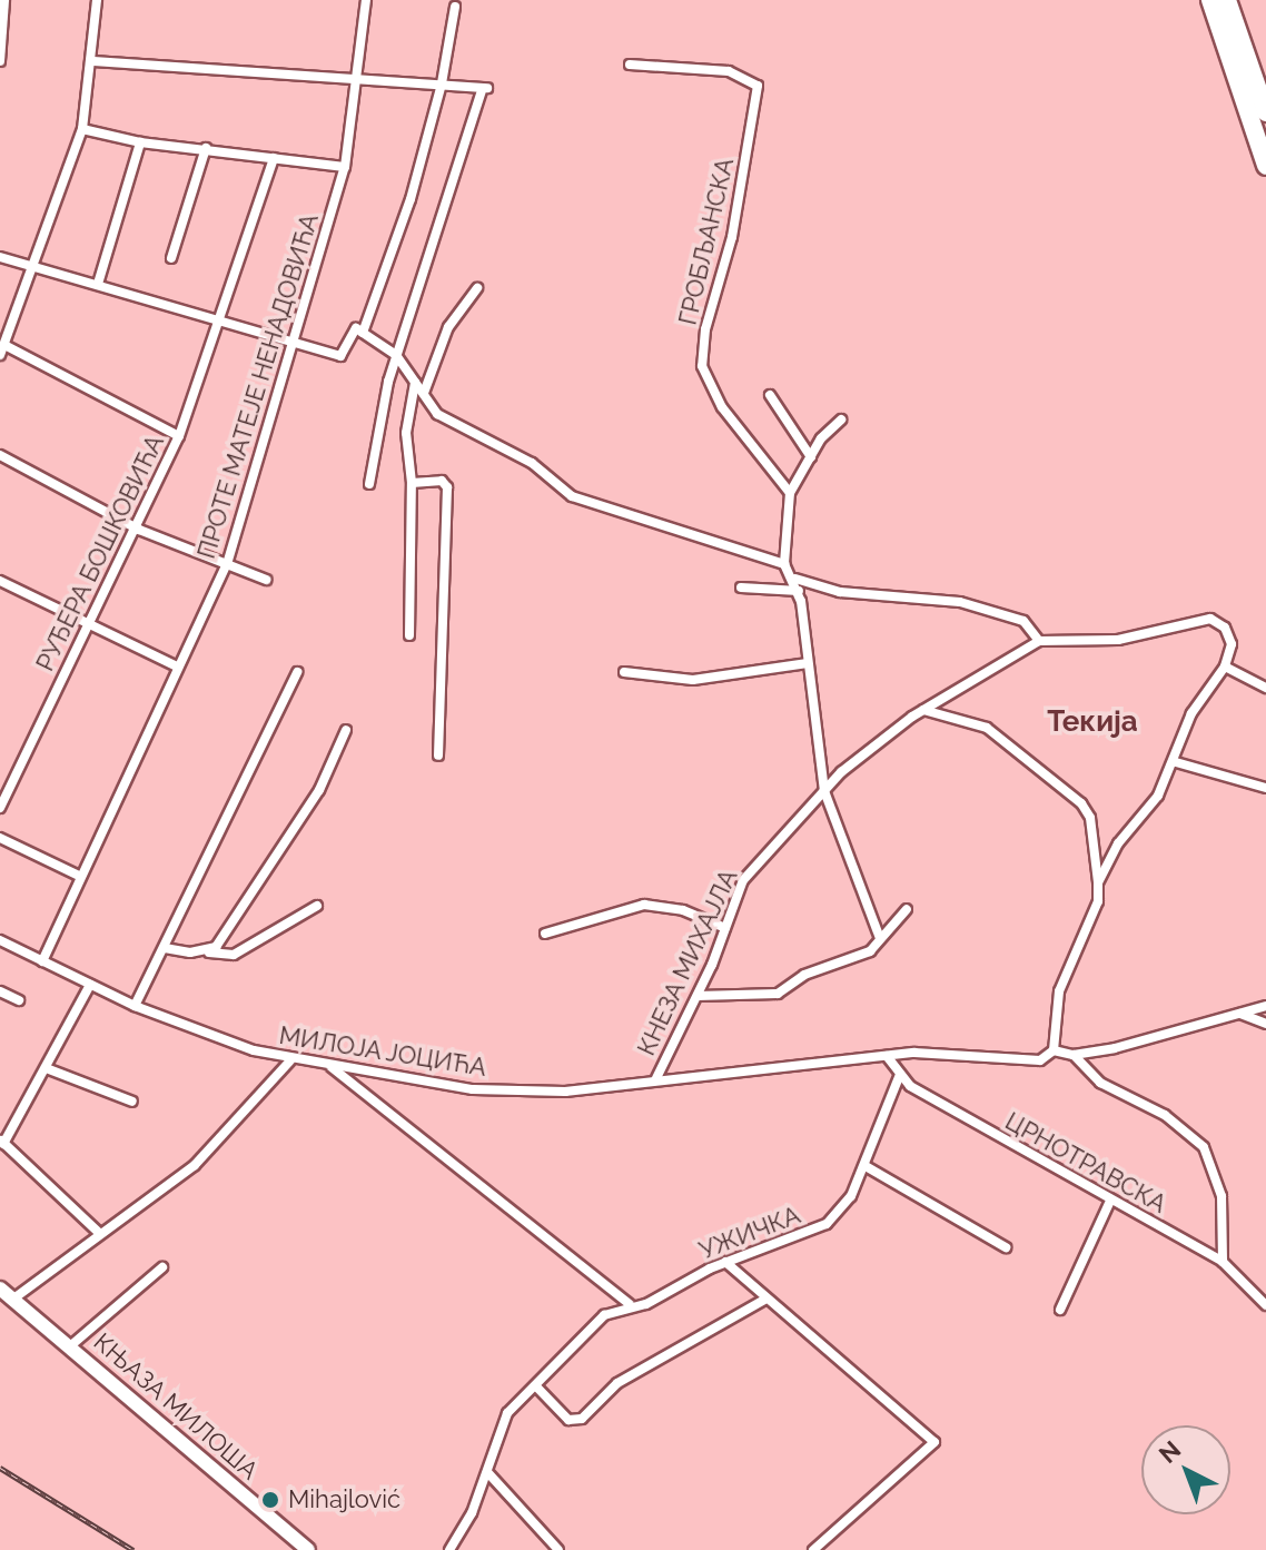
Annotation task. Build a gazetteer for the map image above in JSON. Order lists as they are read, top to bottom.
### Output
{
  "streets": {
    "main road": ["КЊАЗА МИЛОША"],
    "street": [
      "ГРОБЉАНСКА",
      "ПРОТЕ МАТЕЈЕ НЕНАДОВИЋА",
      "РУЂЕРА БОШКОВИЋА",
      "КНЕЗА МИХАЈЛА",
      "МИЛОЈА ЈОЦИЋА",
      "ЦРНОТРАВСКА",
      "УЖИЧКА"
    ]
  },
  "crossings": [
    ["ПРОТЕ МАТЕЈЕ НЕНАДОВИЋА", "МИЛОЈА ЈОЦИЋА"],
    ["КНЕЗА МИХАЈЛА", "МИЛОЈА ЈОЦИЋА"],
    ["МИЛОЈА ЈОЦИЋА", "ЦРНОТРАВСКА"],
    ["ЦРНОТРАВСКА", "УЖИЧКА"]
  ],
  "districts": ["Текија"],
  "places": ["Mihajlović"],
  "north": "top left"
}
